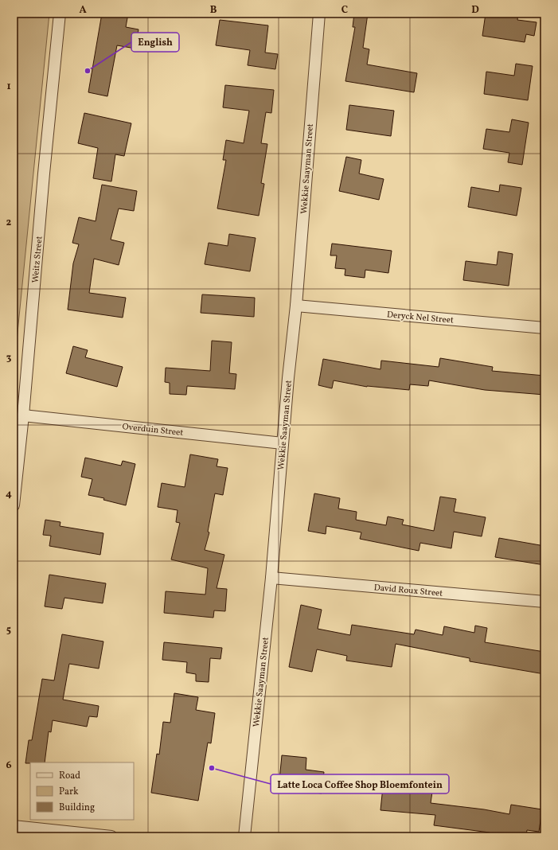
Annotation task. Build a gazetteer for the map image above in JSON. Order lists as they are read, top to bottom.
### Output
{
  "streets": {
    "street": [
      "Wekkie Saayman Street",
      "Weitz Street",
      "Deryck Nel Street",
      "Overduin Street",
      "David Roux Street"
    ]
  },
  "crossings": [
    ["Wekkie Saayman Street", "Deryck Nel Street"],
    ["Wekkie Saayman Street", "Overduin Street"],
    ["Wekkie Saayman Street", "David Roux Street"],
    ["Weitz Street", "Overduin Street"]
  ],
  "places": ["English", "Latte Loca Coffee Shop Bloemfontein"],
  "legend": ["Road", "Park", "Building"],
  "grid": {
    "columns": [
      "A",
      "B",
      "C",
      "D"
    ],
    "rows": [
      "1",
      "2",
      "3",
      "4",
      "5",
      "6"
    ]
  }
}
